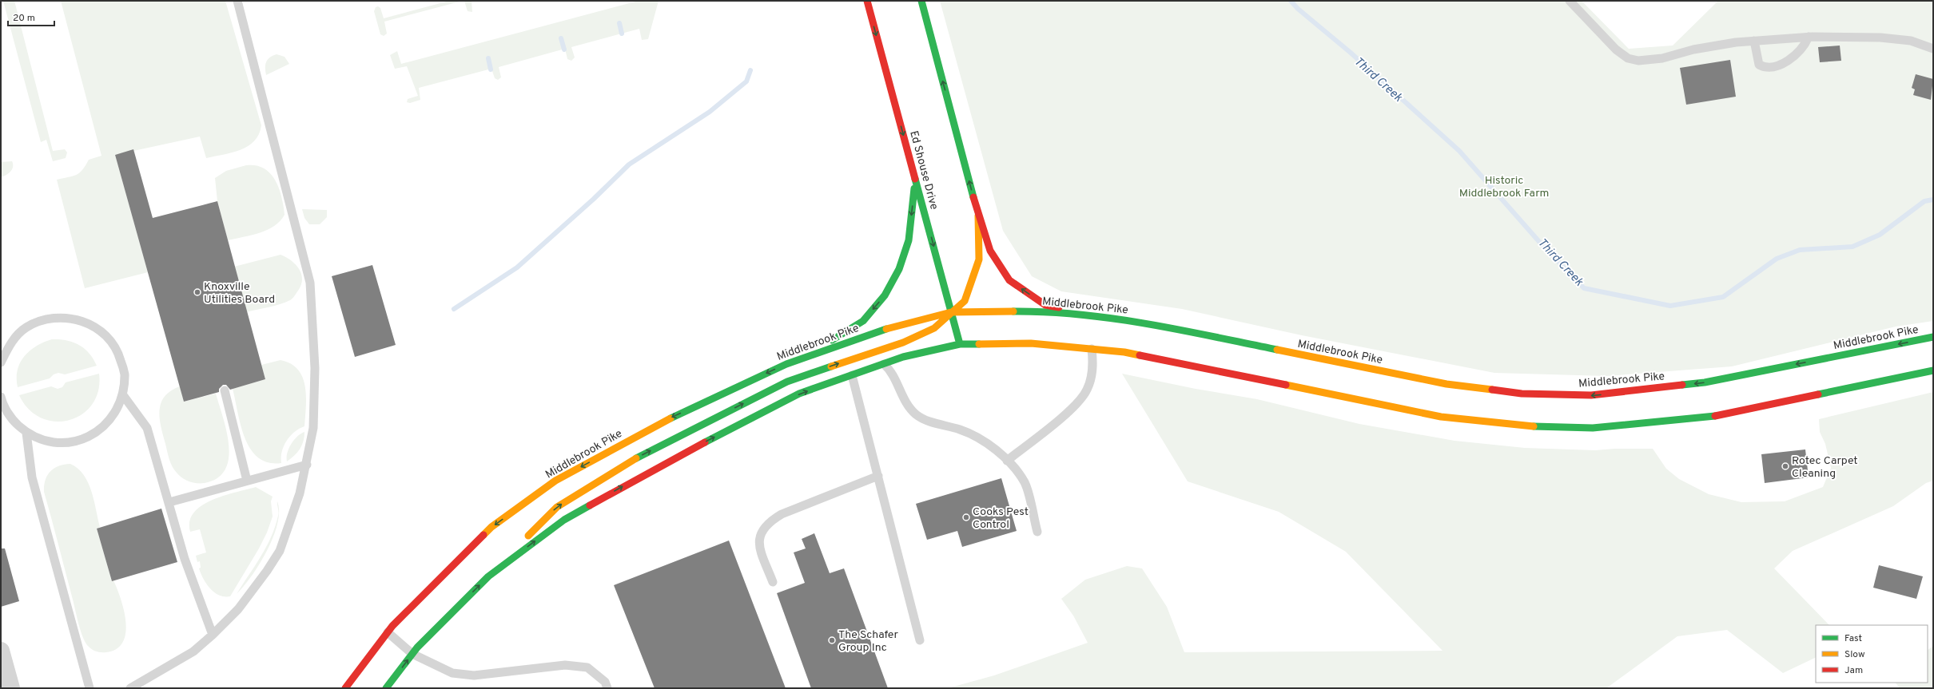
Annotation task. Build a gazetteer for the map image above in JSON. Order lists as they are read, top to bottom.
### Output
{
  "streets": {
    "main road": ["Ed Shouse Drive", "Middlebrook Pike"]
  },
  "crossings": [
    ["Ed Shouse Drive", "Middlebrook Pike"]
  ],
  "water": ["Third Creek"],
  "parks": ["Historic Middlebrook Farm"],
  "places": [
    "Knoxville Utilities Board",
    "Rotec Carpet Cleaning",
    "Cooks Pest Control",
    "The Schafer Group Inc"
  ],
  "legend": ["Fast", "Slow", "Jam"],
  "scale_bar": "20 m"
}
